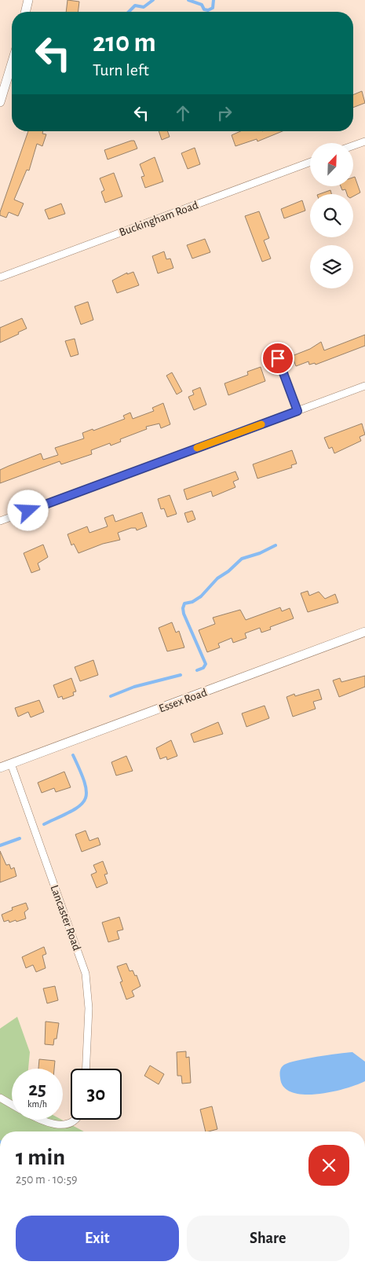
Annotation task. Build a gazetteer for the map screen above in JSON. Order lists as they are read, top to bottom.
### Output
{
  "streets": {
    "street": ["Buckingham Road", "Essex Road", "Lancaster Road"]
  },
  "crossings": [
    ["Essex Road", "Lancaster Road"]
  ],
  "north": "top right",
  "page": {
    "turn": ["210 m", "Turn left"],
    "speed": "25 km/h",
    "limit": "30",
    "heading": ["1 min", "250 m · 10:59"],
    "buttons": ["Exit", "Share"]
  }
}
